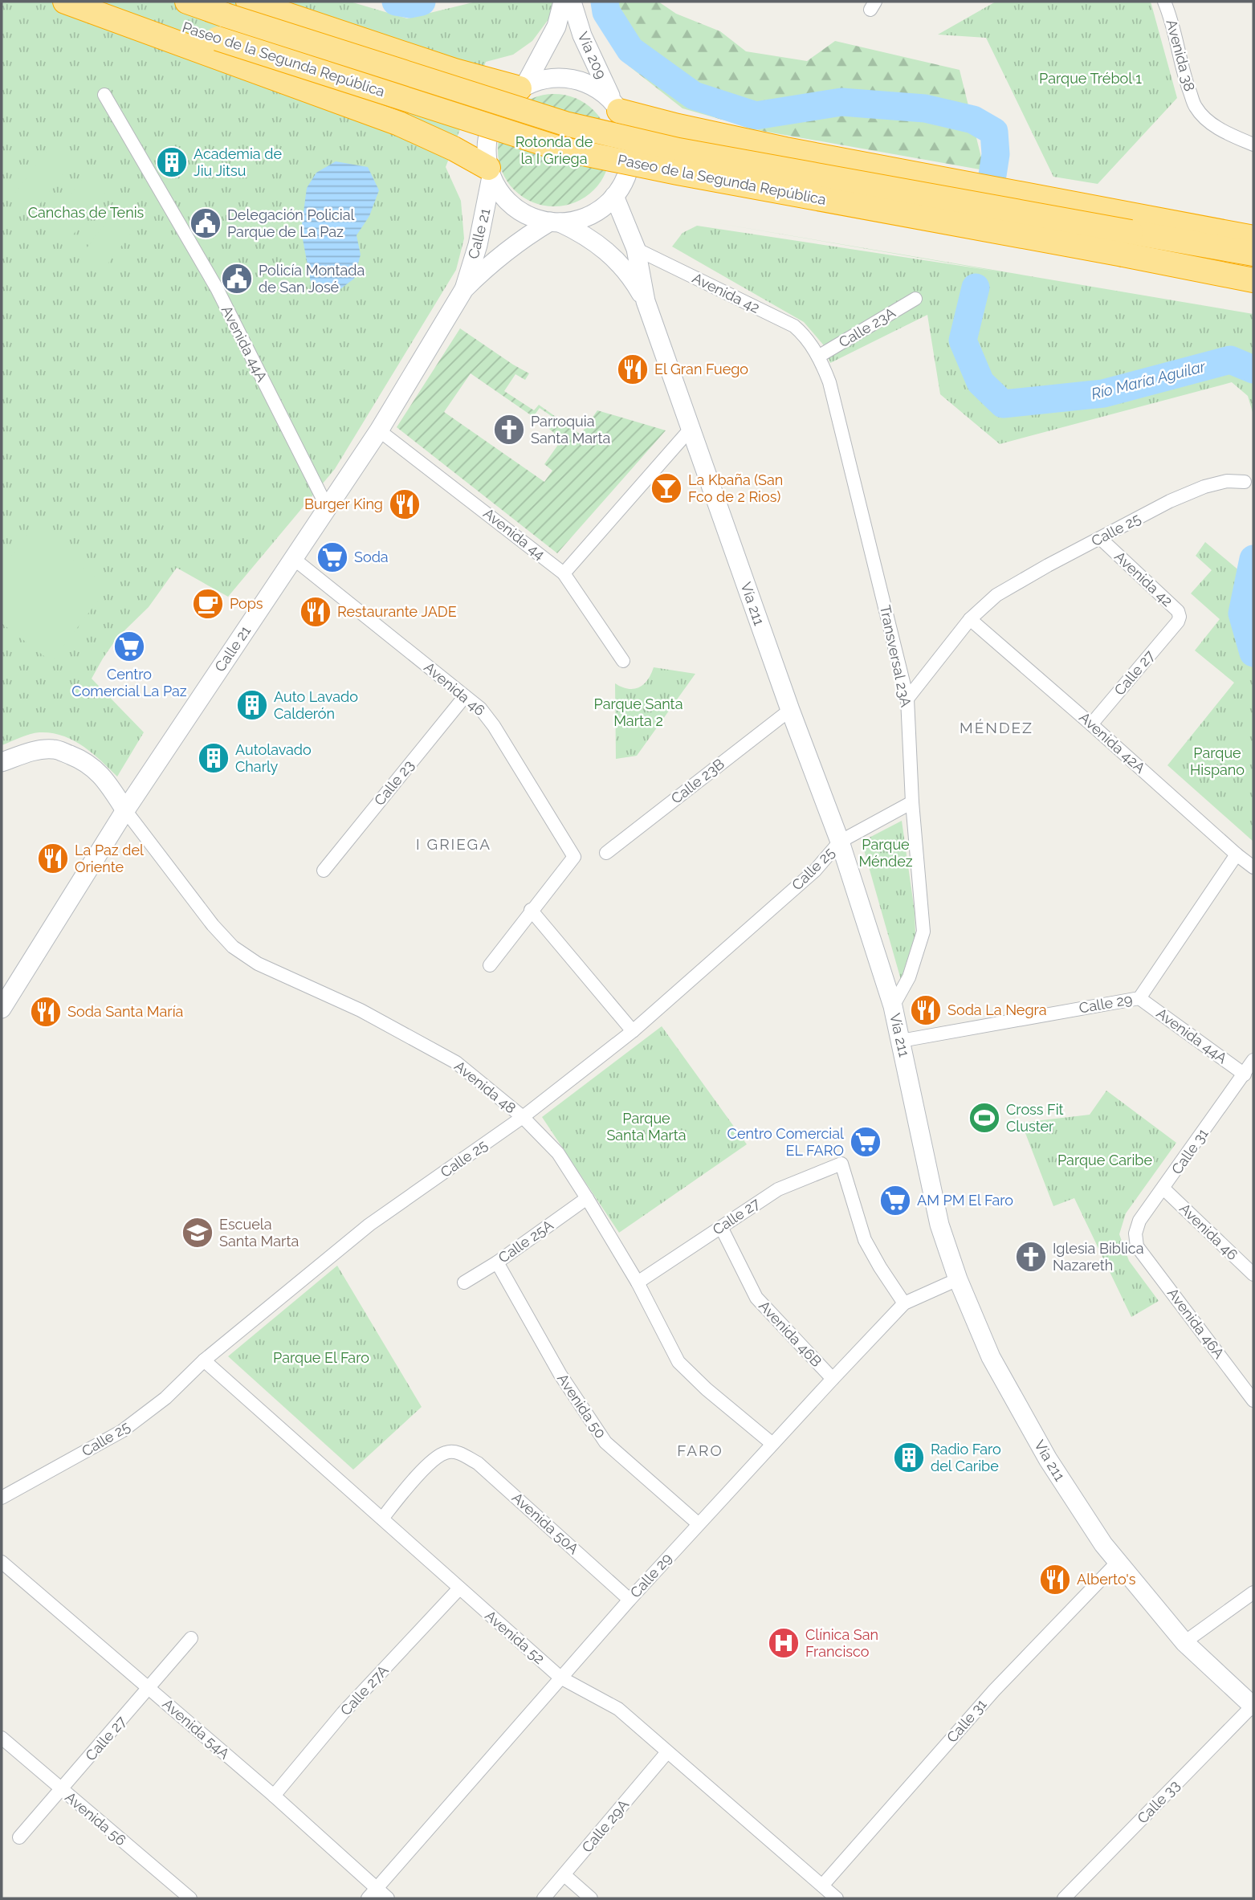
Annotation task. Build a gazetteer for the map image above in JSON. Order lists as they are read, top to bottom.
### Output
{
  "streets": {
    "highway": ["Paseo de la Segunda República"],
    "main road": ["Vía 209", "Calle 21", "Vía 211"],
    "street": [
      "Avenida 38",
      "Avenida 42",
      "Calle 23A",
      "Avenida 44A",
      "Calle 25",
      "Avenida 44",
      "Transversal 23A",
      "Calle 27",
      "Avenida 46",
      "Avenida 42A",
      "Calle 23B",
      "Calle 23",
      "Calle 29",
      "Avenida 48",
      "Calle 31",
      "Calle 25A",
      "Avenida 46A",
      "Avenida 46B",
      "Avenida 50",
      "Avenida 50A",
      "Avenida 52",
      "Calle 27A",
      "Avenida 54A",
      "Calle 33",
      "Avenida 56",
      "Calle 29A"
    ]
  },
  "crossings": [
    ["Vía 209", "Calle 21"],
    ["Vía 209", "Vía 211"],
    ["Calle 21", "Avenida 44A"],
    ["Calle 21", "Avenida 44"],
    ["Calle 21", "Vía 211"],
    ["Calle 21", "Avenida 46"],
    ["Calle 21", "Avenida 48"],
    ["Avenida 42", "Calle 25"],
    ["Avenida 42", "Vía 211"],
    ["Avenida 42", "Transversal 23A"],
    ["Avenida 42", "Calle 27"],
    ["Calle 23A", "Transversal 23A"],
    ["Avenida 44A", "Calle 29"],
    ["Avenida 44A", "Calle 31"],
    ["Calle 25", "Vía 211"],
    ["Calle 25", "Transversal 23A"],
    ["Calle 25", "Avenida 42A"],
    ["Calle 25", "Avenida 48"],
    ["Calle 25", "Avenida 52"],
    ["Vía 211", "Transversal 23A"],
    ["Vía 211", "Calle 23B"],
    ["Vía 211", "Calle 29"],
    ["Vía 211", "Calle 31"],
    ["Vía 211", "Calle 33"],
    ["Calle 27", "Avenida 42A"],
    ["Calle 27", "Calle 29"],
    ["Calle 27", "Avenida 48"],
    ["Calle 27", "Avenida 46B"],
    ["Calle 27", "Avenida 54A"],
    ["Calle 27", "Avenida 56"],
    ["Avenida 46", "Calle 23"],
    ["Avenida 46", "Calle 31"],
    ["Avenida 42A", "Calle 29"],
    ["Calle 29", "Avenida 48"],
    ["Calle 29", "Avenida 46B"],
    ["Calle 29", "Avenida 50"],
    ["Calle 29", "Avenida 50A"],
    ["Calle 29", "Avenida 52"],
    ["Calle 29", "Avenida 54A"],
    ["Avenida 48", "Calle 25A"],
    ["Calle 31", "Avenida 46A"],
    ["Calle 31", "Avenida 52"],
    ["Calle 25A", "Avenida 50"],
    ["Avenida 50A", "Avenida 52"],
    ["Avenida 52", "Calle 27A"],
    ["Avenida 52", "Calle 29A"],
    ["Calle 27A", "Avenida 54A"]
  ],
  "districts": ["MÉNDEZ", "I GRIEGA", "FARO"],
  "water": ["Río María Aguilar"],
  "parks": [
    "Parque Trébol 1",
    "Rotonda de la I Griega",
    "Canchas de Tenis",
    "Parque Santa Marta 2",
    "Parque Hispano",
    "Parque Méndez",
    "Parque Santa Marta",
    "Parque Caribe",
    "Parque El Faro"
  ],
  "places": {
    "building": [
      "Academia de Jiu Jitsu",
      "Auto Lavado Calderón",
      "Autolavado Charly",
      "Radio Faro del Caribe"
    ],
    "public building": ["Delegación Policial Parque de La Paz", "Policía Montada de San José"],
    "restaurant": [
      "El Gran Fuego",
      "Burger King",
      "Restaurante JADE",
      "La Paz del Oriente",
      "Soda La Negra",
      "Soda Santa María",
      "Alberto's"
    ],
    "church": ["Parroquia Santa Marta", "Iglesia Biblica Nazareth"],
    "bar": ["La Kbaña (San Fco de 2 Rios)"],
    "supermarket": [
      "Soda",
      "Centro Comercial La Paz",
      "Centro Comercial EL FARO",
      "AM PM El Faro"
    ],
    "cafe": ["Pops"],
    "sports": ["Cross Fit Cluster"],
    "school or university": ["Escuela Santa Marta"],
    "hospital": ["Clínica San Francisco"]
  }
}
